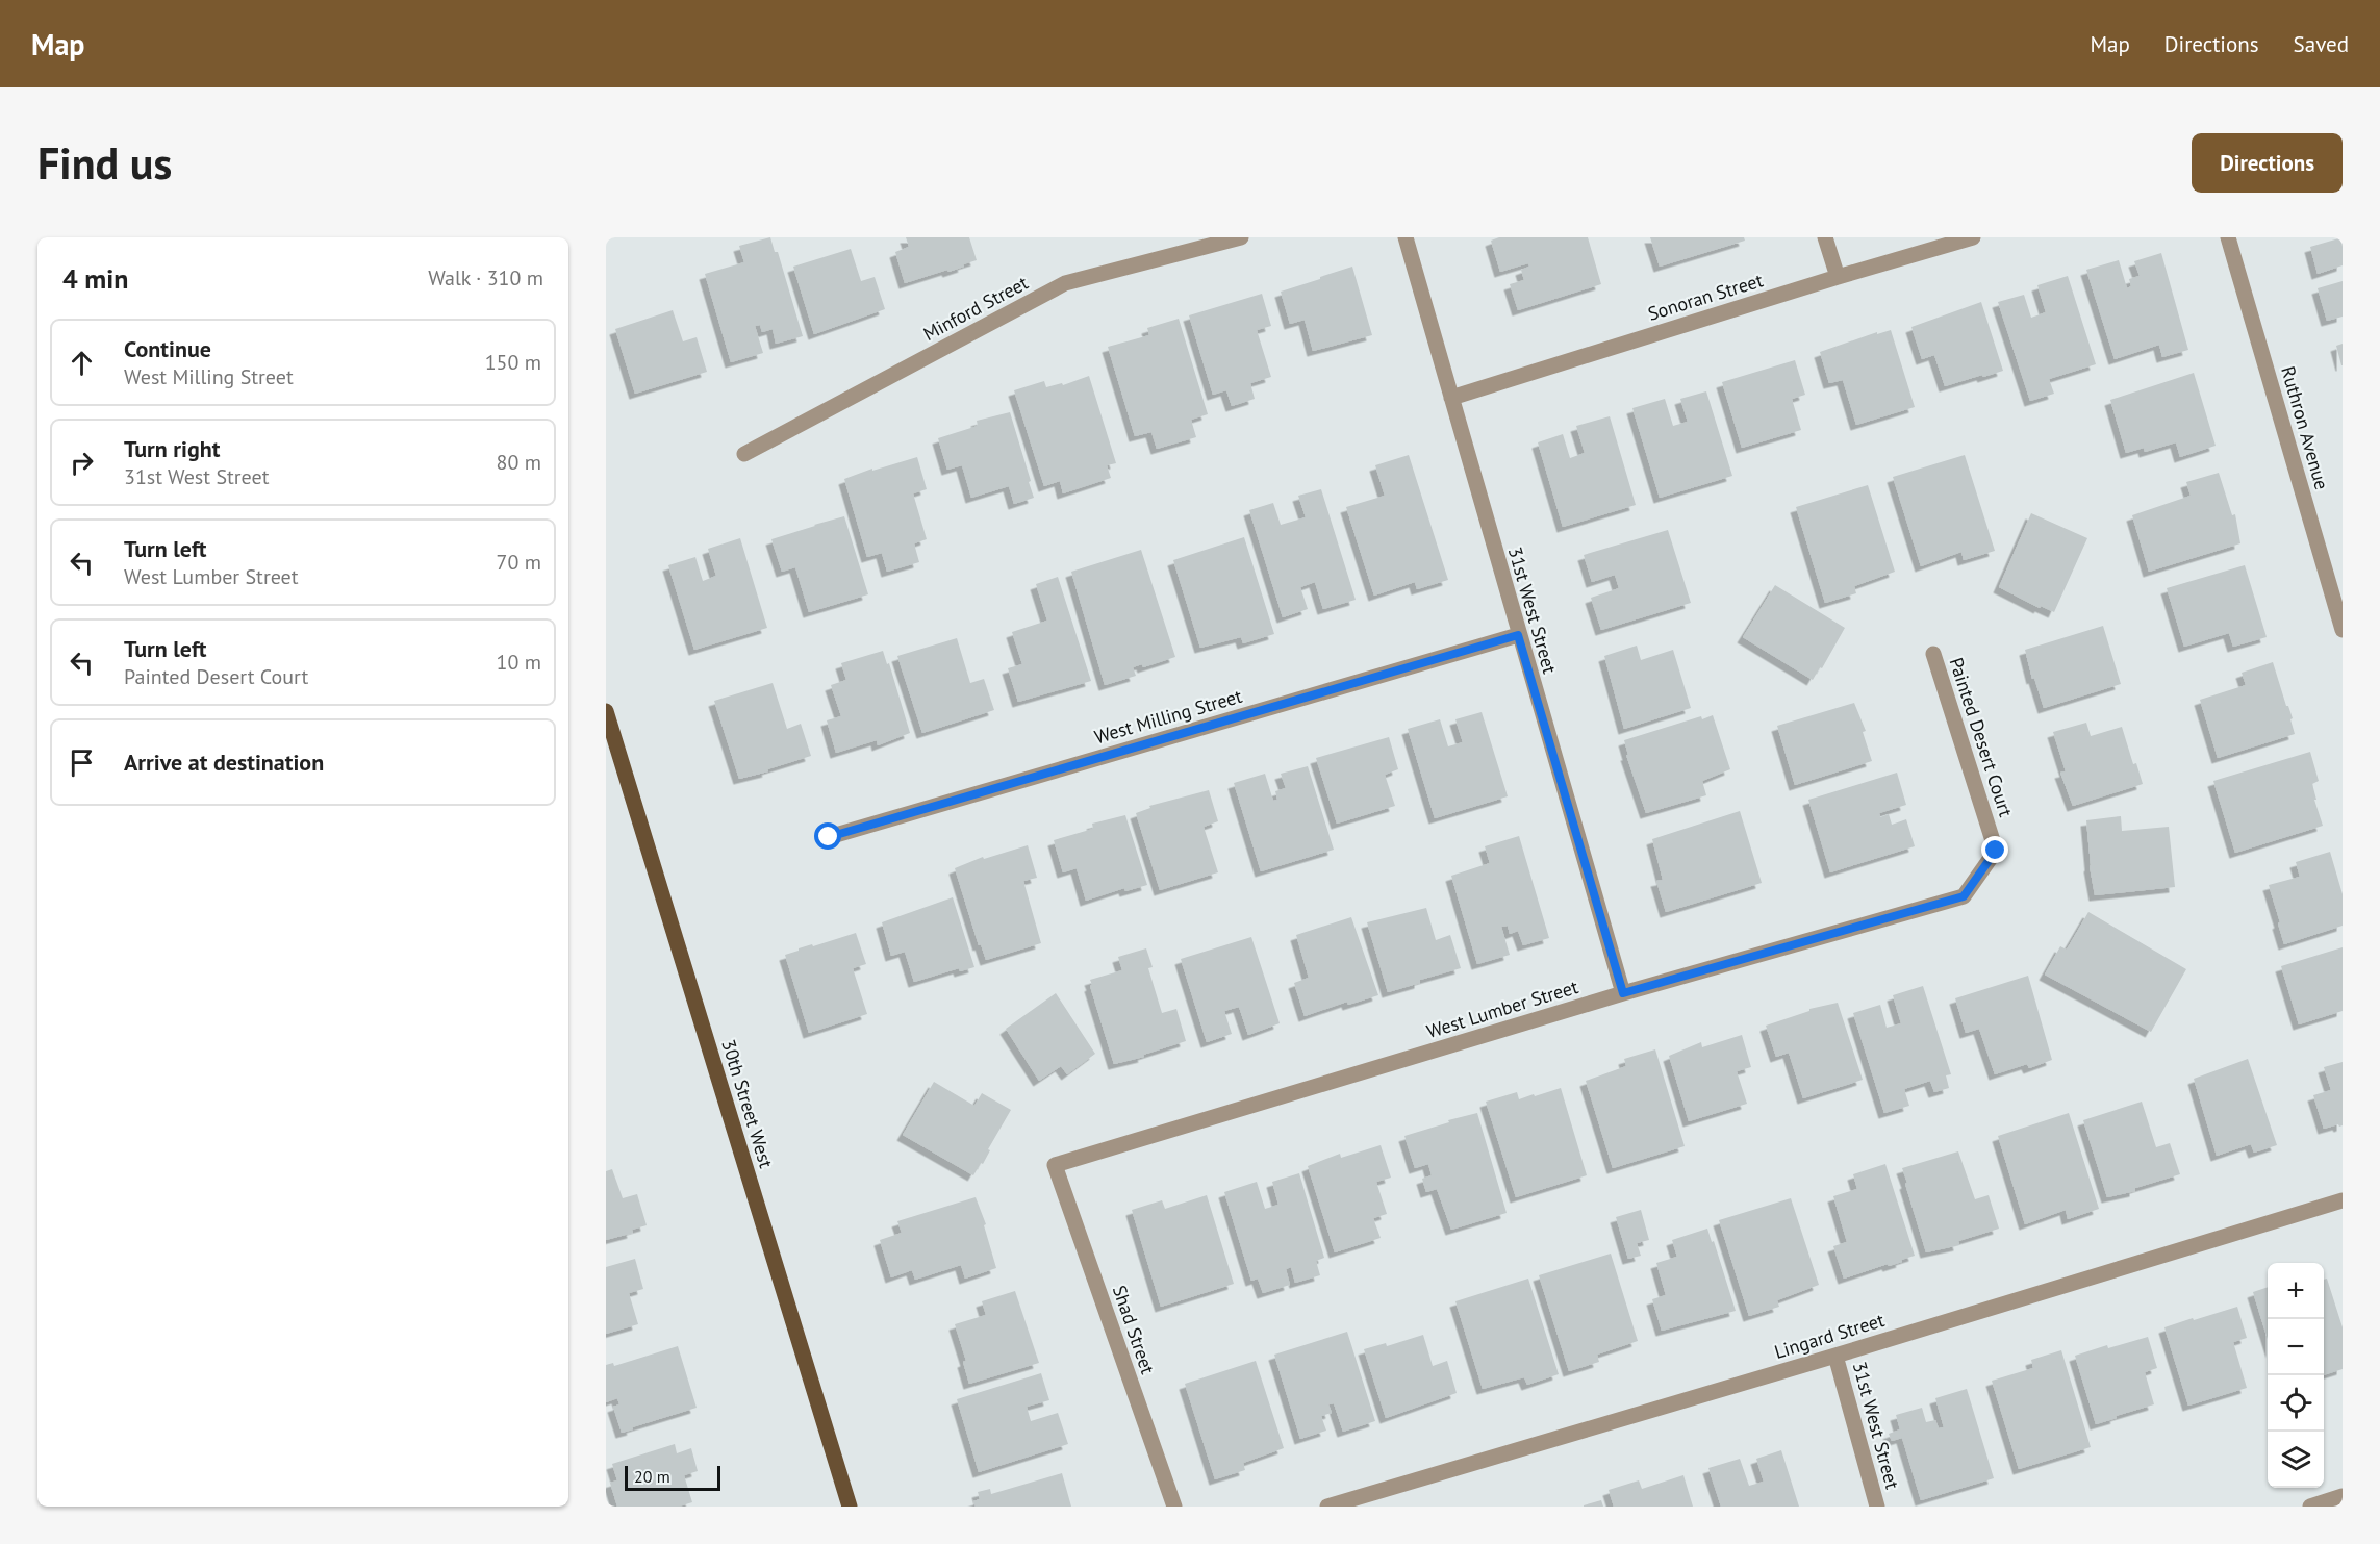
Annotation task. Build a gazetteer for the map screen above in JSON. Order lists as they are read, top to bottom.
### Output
{
  "streets": {
    "main road": ["30th Street West"],
    "street": [
      "Sonoran Street",
      "Minford Street",
      "Ruthron Avenue",
      "31st West Street",
      "West Milling Street",
      "Painted Desert Court",
      "West Lumber Street",
      "Shad Street",
      "Lingard Street"
    ]
  },
  "crossings": [
    ["Sonoran Street", "31st West Street"],
    ["31st West Street", "West Milling Street"],
    ["31st West Street", "West Lumber Street"],
    ["31st West Street", "Lingard Street"],
    ["Painted Desert Court", "West Lumber Street"],
    ["West Lumber Street", "Shad Street"]
  ],
  "scale_bar": "20 m",
  "page": {
    "header": "Map",
    "nav": ["Map", "Directions", "Saved"],
    "buttons": "Directions",
    "title": "Find us",
    "heading": ["4 min", "Walk · 310 m"],
    "list": [
      ["Continue", "West Milling Street", "150 m"],
      ["Turn right", "31st West Street", "80 m"],
      ["Turn left", "West Lumber Street", "70 m"],
      ["Turn left", "Painted Desert Court", "10 m"],
      "Arrive at destination"
    ],
    "map_buttons": ["+", "−"],
    "scale": "20 m"
  }
}
